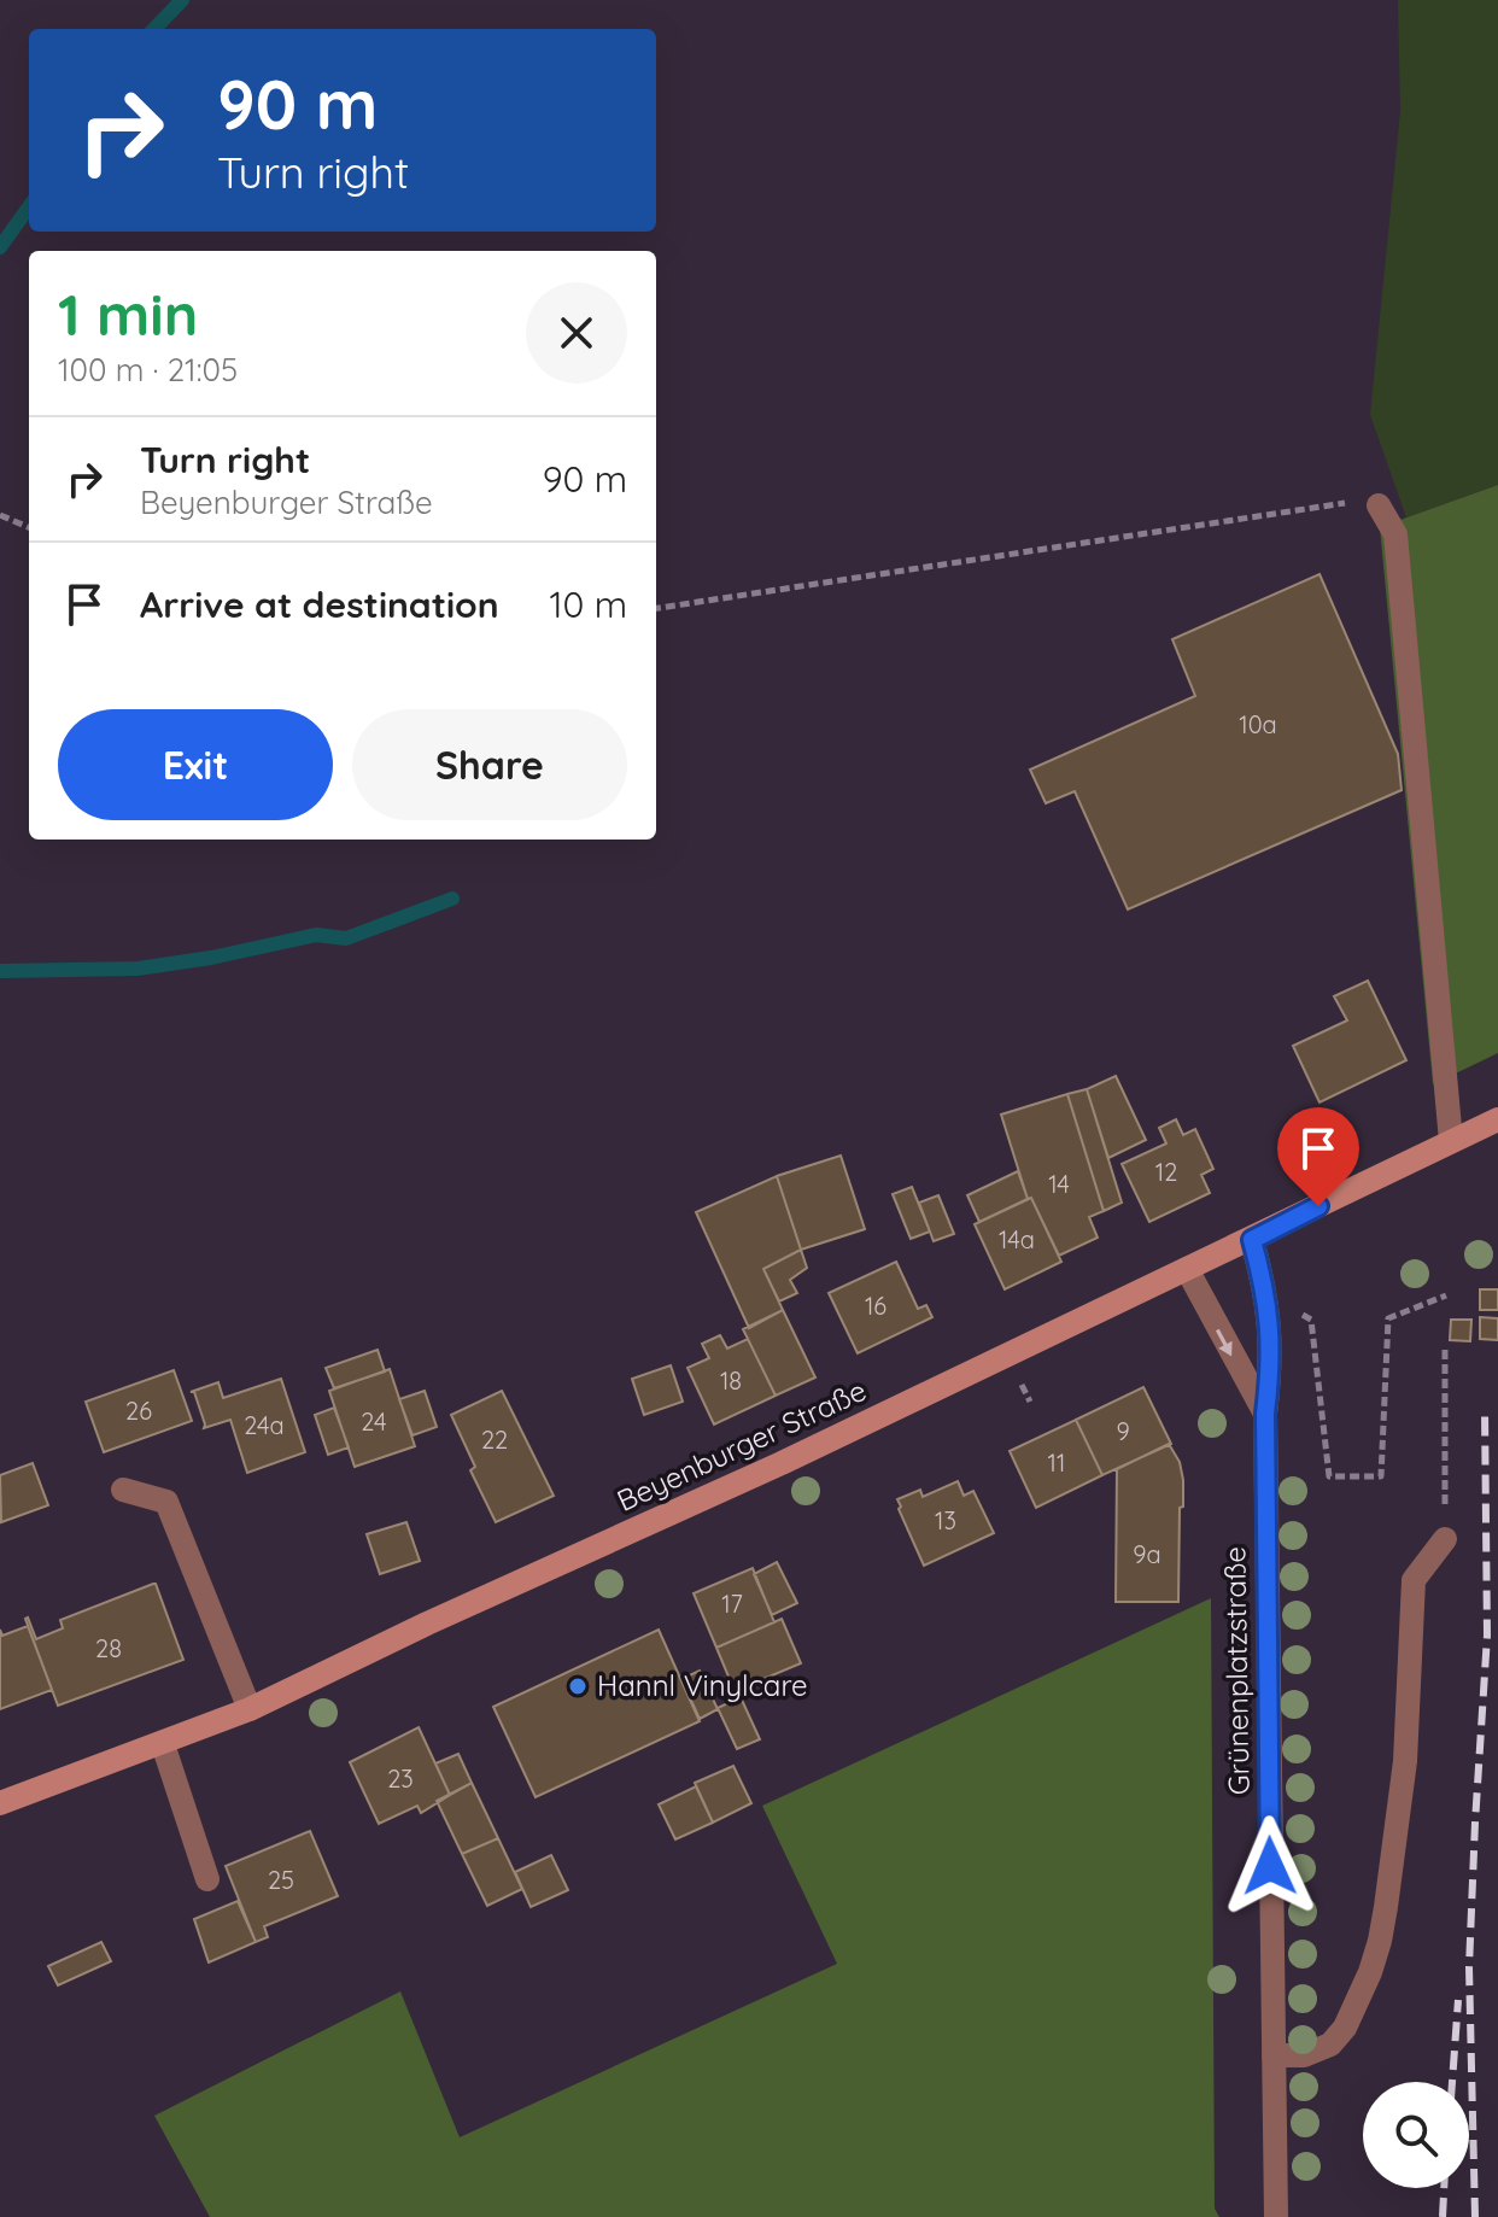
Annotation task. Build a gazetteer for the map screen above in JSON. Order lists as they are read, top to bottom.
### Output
{
  "streets": {
    "main road": ["Beyenburger Straße"],
    "street": ["Grünenplatzstraße"]
  },
  "crossings": [
    ["Beyenburger Straße", "Grünenplatzstraße"]
  ],
  "places": ["Hannl Vinylcare"],
  "house_numbers": [
    "10a",
    "12",
    "14",
    "14a",
    "16",
    "18",
    "26",
    "24",
    "24a",
    "9",
    "22",
    "11",
    "13",
    "9a",
    "17",
    "28",
    "23",
    "25"
  ],
  "page": {
    "turn": ["90 m", "Turn right"],
    "heading": ["1 min", "100 m · 21:05"],
    "list": [
      {
        "name": "Turn right",
        "note": "Beyenburger Straße",
        "value": "90 m"
      },
      {
        "name": "Arrive at destination",
        "value": "10 m"
      }
    ],
    "buttons": ["Exit", "Share"]
  }
}
